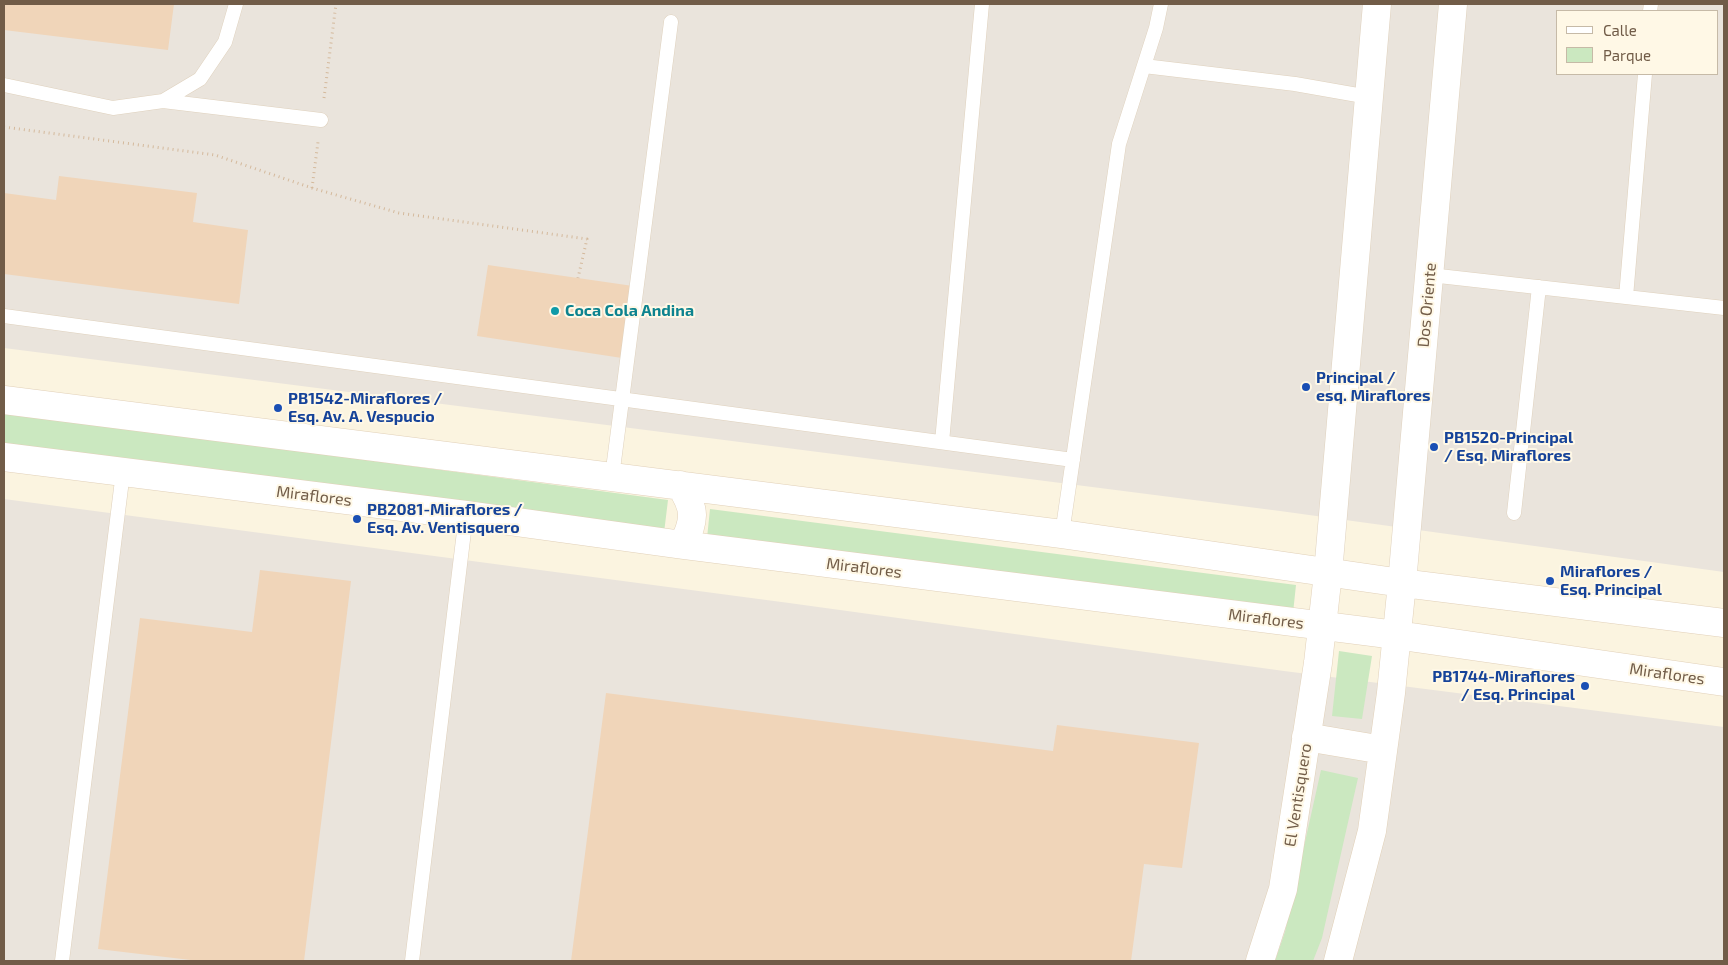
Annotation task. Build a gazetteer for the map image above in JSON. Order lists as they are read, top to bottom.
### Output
{
  "streets": {
    "main road": ["Dos Oriente", "Miraflores", "El Ventisquero"]
  },
  "crossings": [
    ["Dos Oriente", "Miraflores"],
    ["Miraflores", "El Ventisquero"]
  ],
  "places": [
    "Coca Cola Andina",
    "Principal / esq. Miraflores",
    "PB1542-Miraflores / Esq. Av. A. Vespucio",
    "PB1520-Principal / Esq. Miraflores",
    "PB2081-Miraflores / Esq. Av. Ventisquero",
    "Miraflores / Esq. Principal",
    "PB1744-Miraflores / Esq. Principal"
  ],
  "legend": ["Calle", "Parque"]
}
